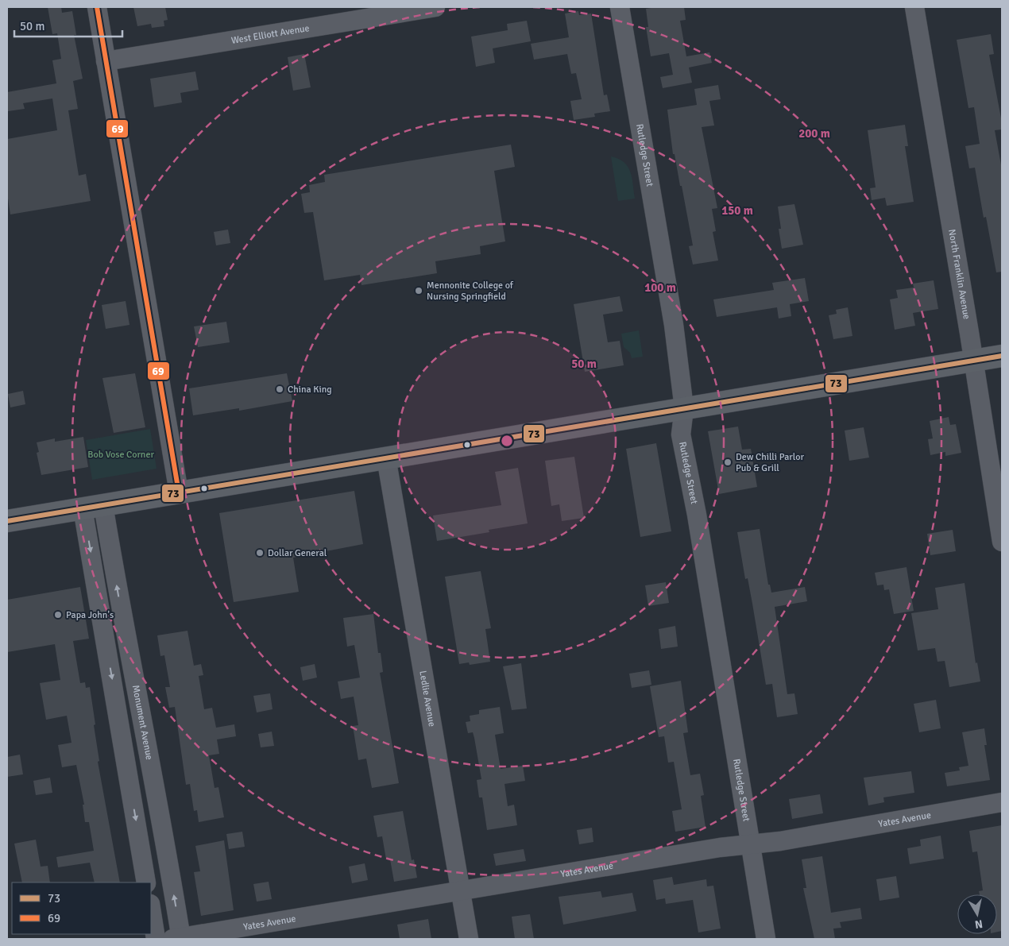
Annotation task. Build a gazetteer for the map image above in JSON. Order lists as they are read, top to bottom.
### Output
{
  "streets": {
    "street": [
      "West Elliott Avenue",
      "Rutledge Street",
      "North Franklin Avenue",
      "Ledlie Avenue",
      "Monument Avenue",
      "Yates Avenue"
    ]
  },
  "crossings": [
    ["Rutledge Street", "Yates Avenue"],
    ["Ledlie Avenue", "Yates Avenue"],
    ["Monument Avenue", "Yates Avenue"]
  ],
  "parks": ["Bob Vose Corner"],
  "places": [
    "Mennonite College of Nursing Springfield",
    "China King",
    "Dew Chilli Parlor Pub & Grill",
    "Dollar General",
    "Papa John's"
  ],
  "lines": ["transit line 69", "transit line 73"],
  "legend": ["73", "69"],
  "scale_bar": "50 m",
  "north": "bottom",
  "rings": [
    "200 m",
    "150 m",
    "100 m",
    "50 m"
  ]
}
